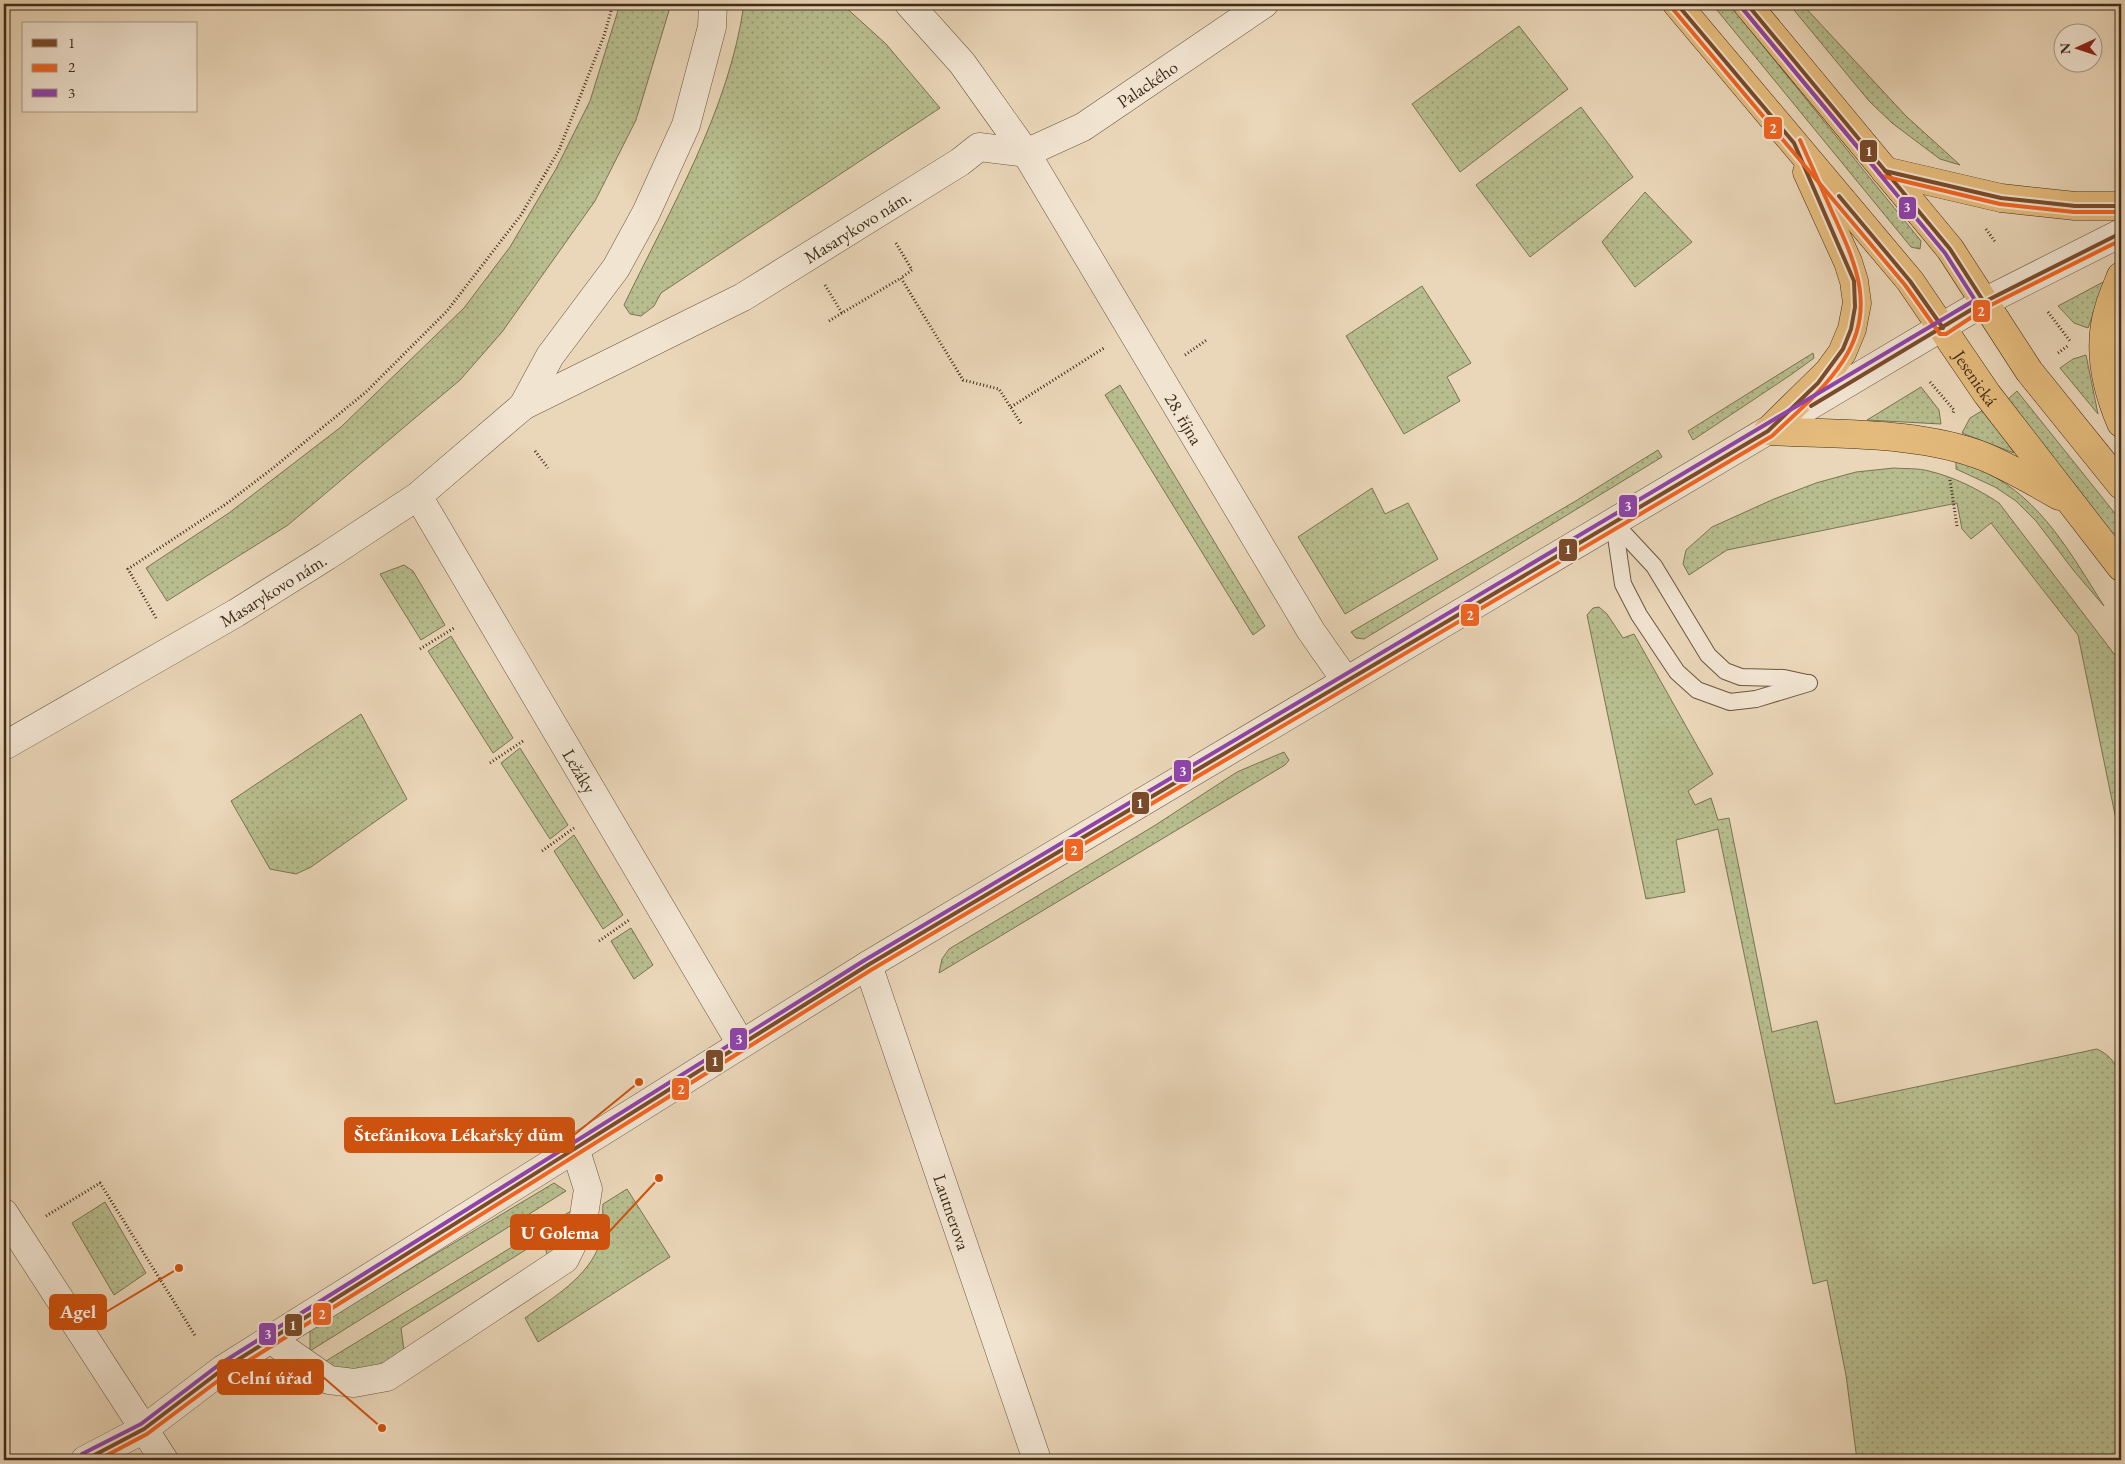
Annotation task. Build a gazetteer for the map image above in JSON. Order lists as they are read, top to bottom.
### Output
{
  "streets": {
    "main road": ["Jesenická"],
    "street": [
      "Palackého",
      "Masarykovo nám.",
      "28. října",
      "Ležáky",
      "Lautnerova"
    ]
  },
  "crossings": [
    ["Palackého", "Masarykovo nám."],
    ["Palackého", "28. října"],
    ["Masarykovo nám.", "28. října"],
    ["Masarykovo nám.", "Ležáky"]
  ],
  "places": [
    "Štefánikova Lékařský dům",
    "U Golema",
    "Agel",
    "Celní úřad"
  ],
  "lines": ["transit line 1", "transit line 2", "transit line 3"],
  "legend": ["1", "2", "3"],
  "north": "left"
}
